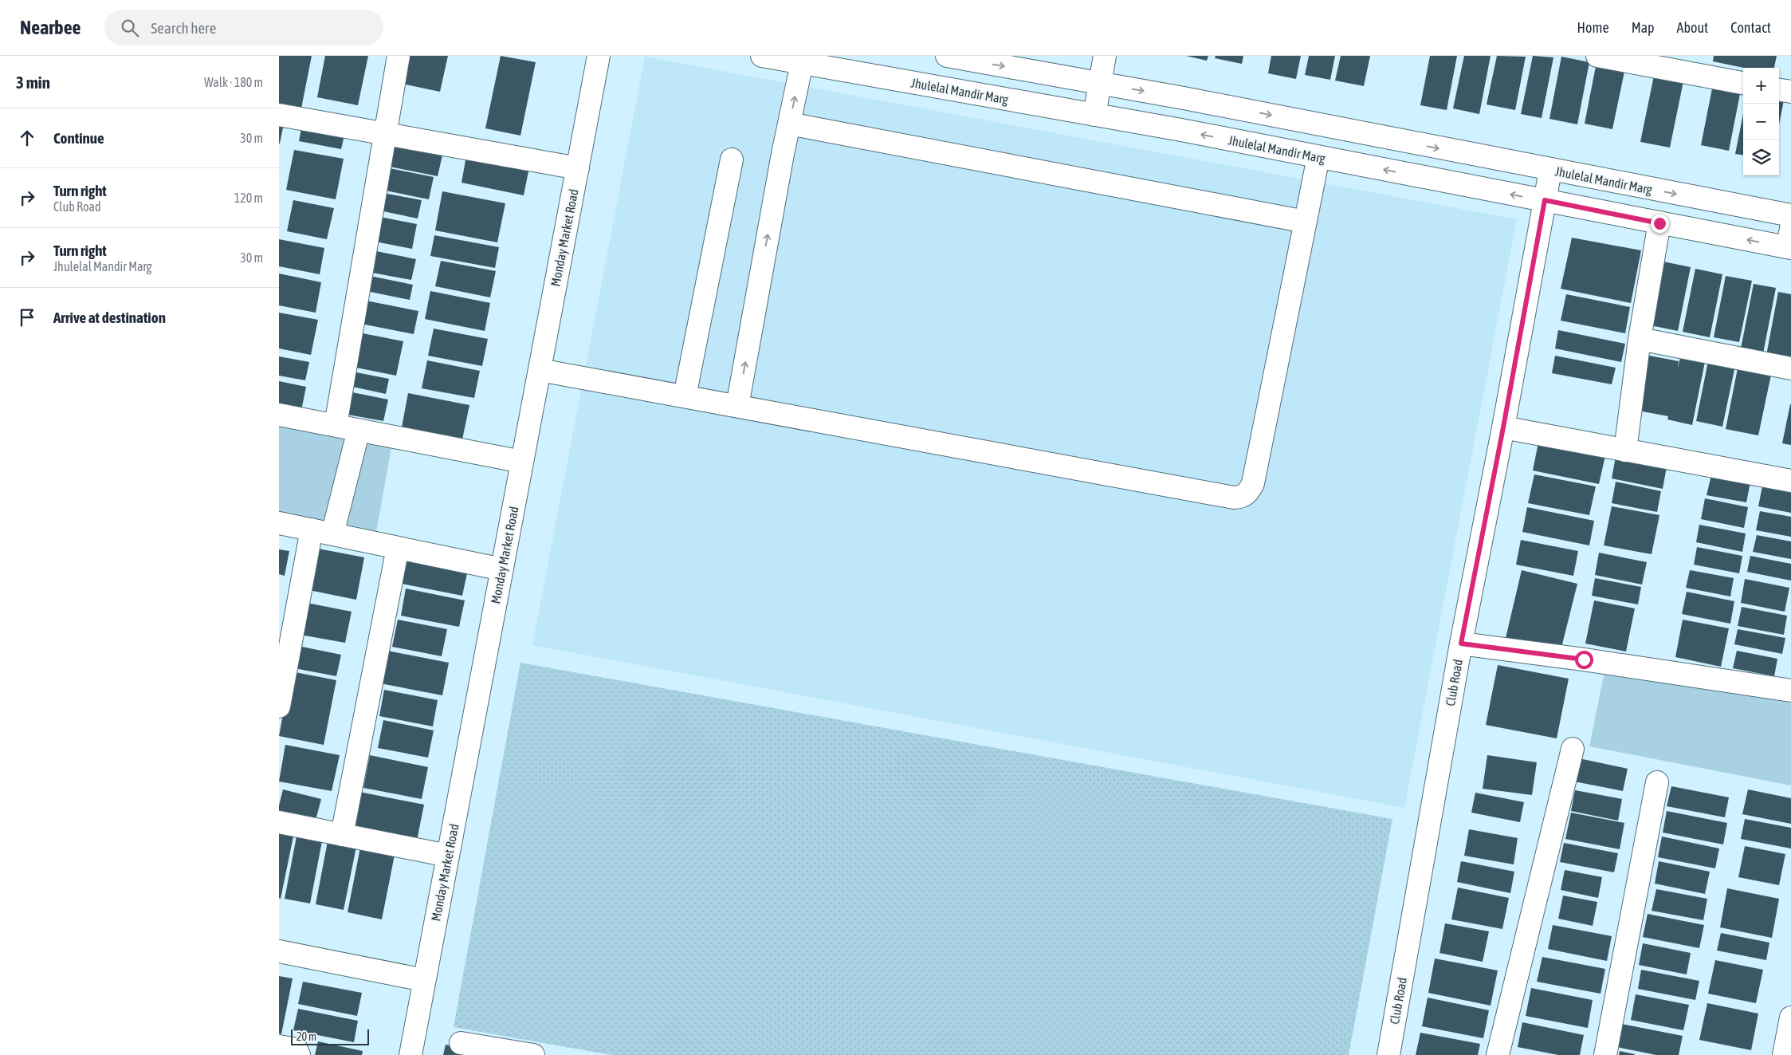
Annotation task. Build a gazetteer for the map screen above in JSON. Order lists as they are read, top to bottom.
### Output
{
  "streets": {
    "street": ["Jhulelal Mandir Marg", "Monday Market Road", "Club Road"]
  },
  "crossings": [
    ["Jhulelal Mandir Marg", "Club Road"]
  ],
  "scale_bar": "20 m",
  "page": {
    "header": "Nearbee",
    "search": "Search here",
    "nav": [
      "Home",
      "Map",
      "About",
      "Contact"
    ],
    "heading": ["3 min", "Walk · 180 m"],
    "map_buttons": ["+", "−"],
    "list": [
      ["Continue", "30 m"],
      ["Turn right", "Club Road", "120 m"],
      ["Turn right", "Jhulelal Mandir Marg", "30 m"],
      "Arrive at destination"
    ],
    "scale": "20 m"
  }
}
